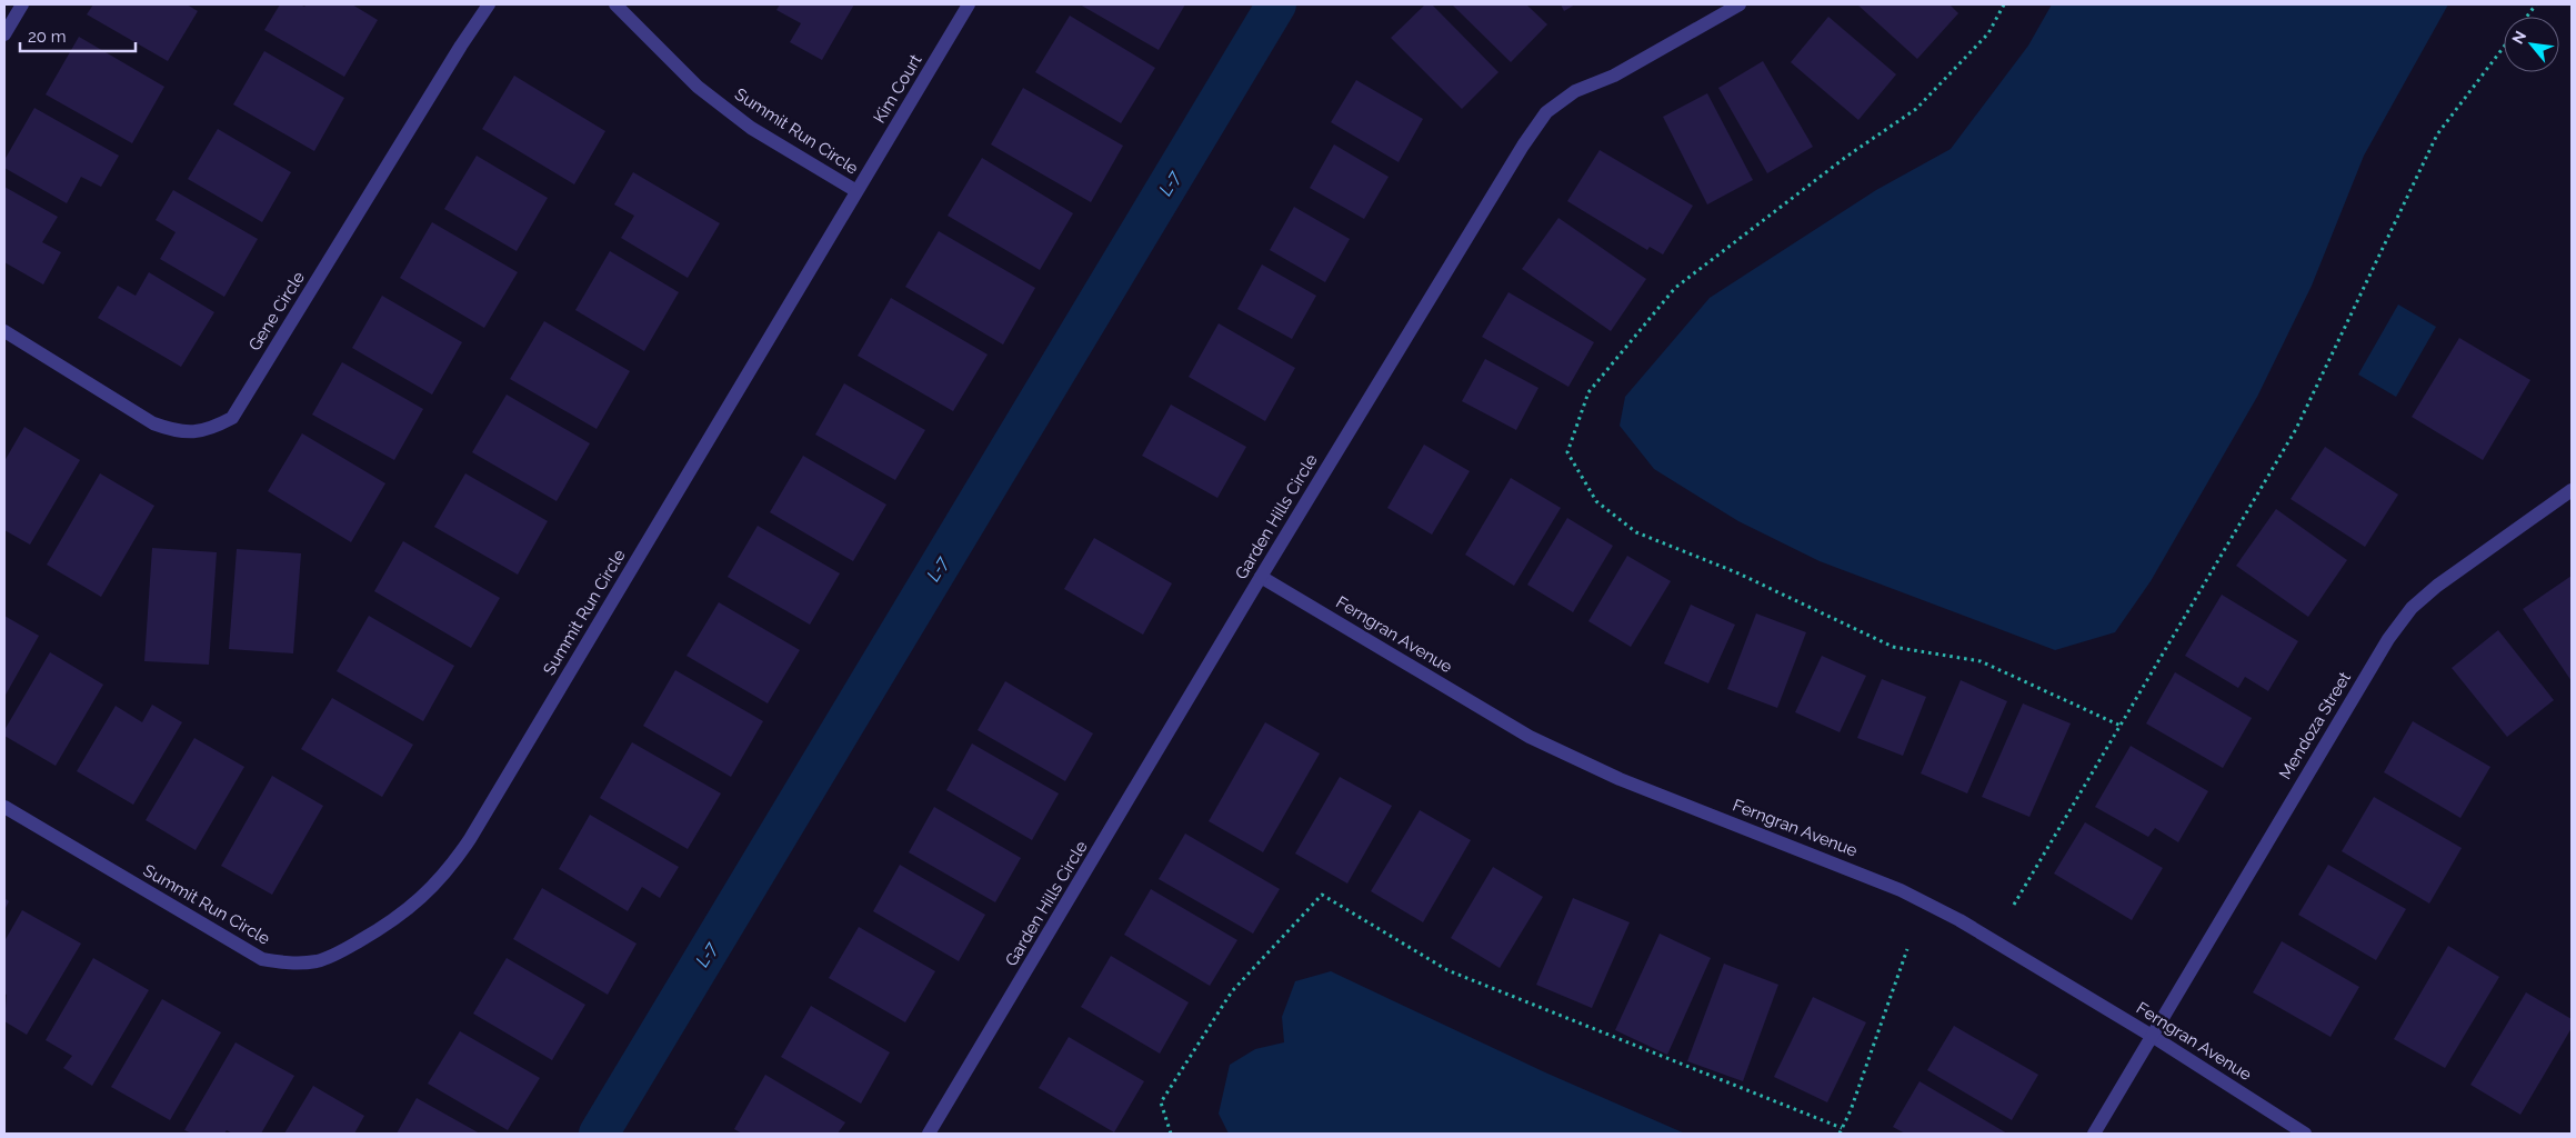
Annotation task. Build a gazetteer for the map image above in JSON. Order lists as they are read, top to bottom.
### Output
{
  "streets": {
    "street": [
      "Kim Court",
      "Summit Run Circle",
      "Gene Circle",
      "Garden Hills Circle",
      "Ferngran Avenue",
      "Mendoza Street"
    ]
  },
  "crossings": [
    ["Kim Court", "Summit Run Circle"],
    ["Garden Hills Circle", "Ferngran Avenue"],
    ["Ferngran Avenue", "Mendoza Street"]
  ],
  "water": ["L-7"],
  "scale_bar": "20 m",
  "north": "top left"
}
